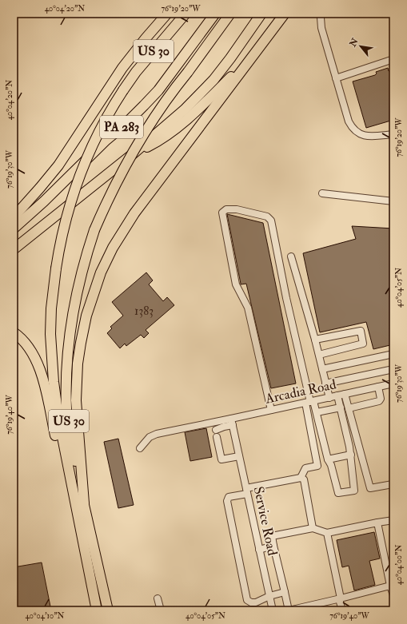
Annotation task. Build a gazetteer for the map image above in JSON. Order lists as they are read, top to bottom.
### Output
{
  "streets": {
    "highway": ["US 30", "PA 283"],
    "street": ["Arcadia Road", "Service Road"]
  },
  "crossings": [
    ["Arcadia Road", "Service Road"]
  ],
  "house_numbers": ["1383"],
  "north": "top left",
  "coordinates": [
    "40°04'20\"N",
    "76°19'20\"W",
    "76°19'30\"W",
    "40°04'05\"N",
    "76°19'40\"W",
    "40°04'00\"N",
    "40°04'10\"N"
  ]
}
